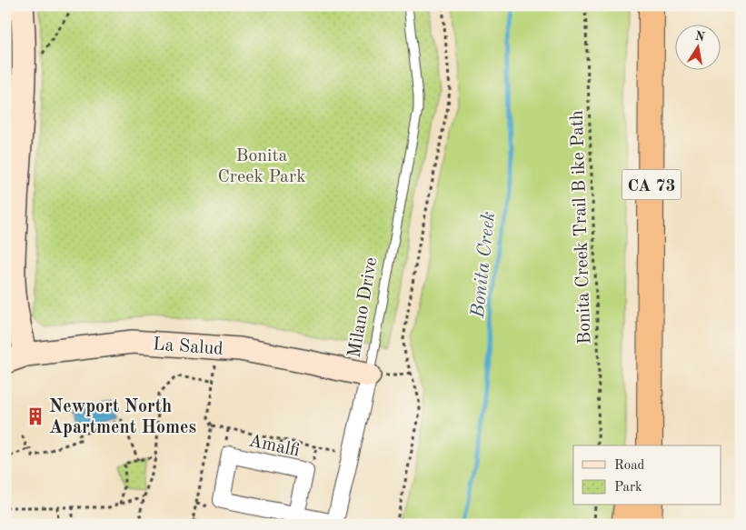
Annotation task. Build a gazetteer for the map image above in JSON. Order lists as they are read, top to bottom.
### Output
{
  "streets": {
    "highway": ["CA 73"],
    "street": ["Milano Drive", "La Salud", "Amalfi"],
    "path": ["Bonita Creek Trail B ike Path"]
  },
  "crossings": [
    ["Milano Drive", "La Salud"],
    ["Milano Drive", "Amalfi"]
  ],
  "water": ["Bonita Creek"],
  "parks": ["Bonita Creek Park"],
  "places": {
    "building": ["Newport North Apartment Homes"]
  },
  "legend": ["Road", "Park"],
  "north": "top"
}
